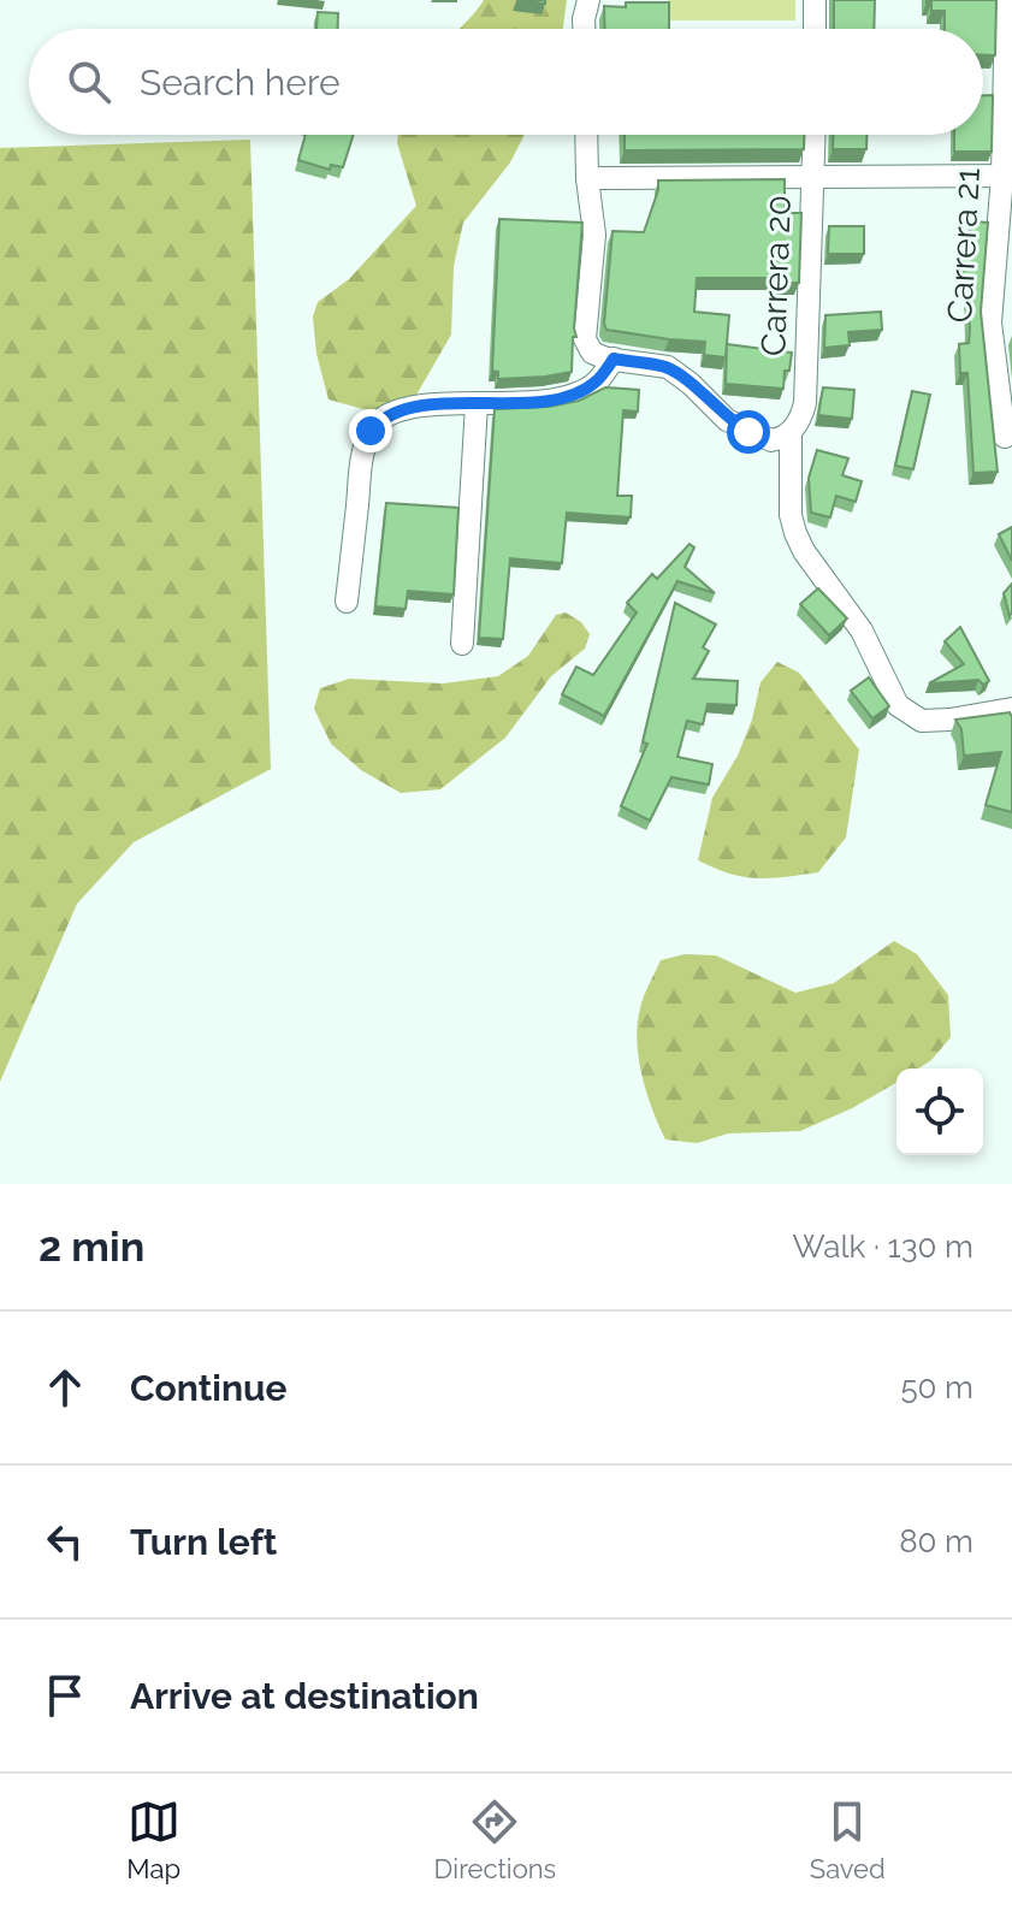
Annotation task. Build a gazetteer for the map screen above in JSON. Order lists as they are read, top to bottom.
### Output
{
  "streets": {
    "street": ["Carrera 21", "Carrera 20"]
  },
  "page": {
    "search": "Search here",
    "heading": ["2 min", "Walk · 130 m"],
    "list": [
      ["Continue", "50 m"],
      ["Turn left", "80 m"],
      "Arrive at destination"
    ],
    "nav": ["Map", "Directions", "Saved"]
  }
}
